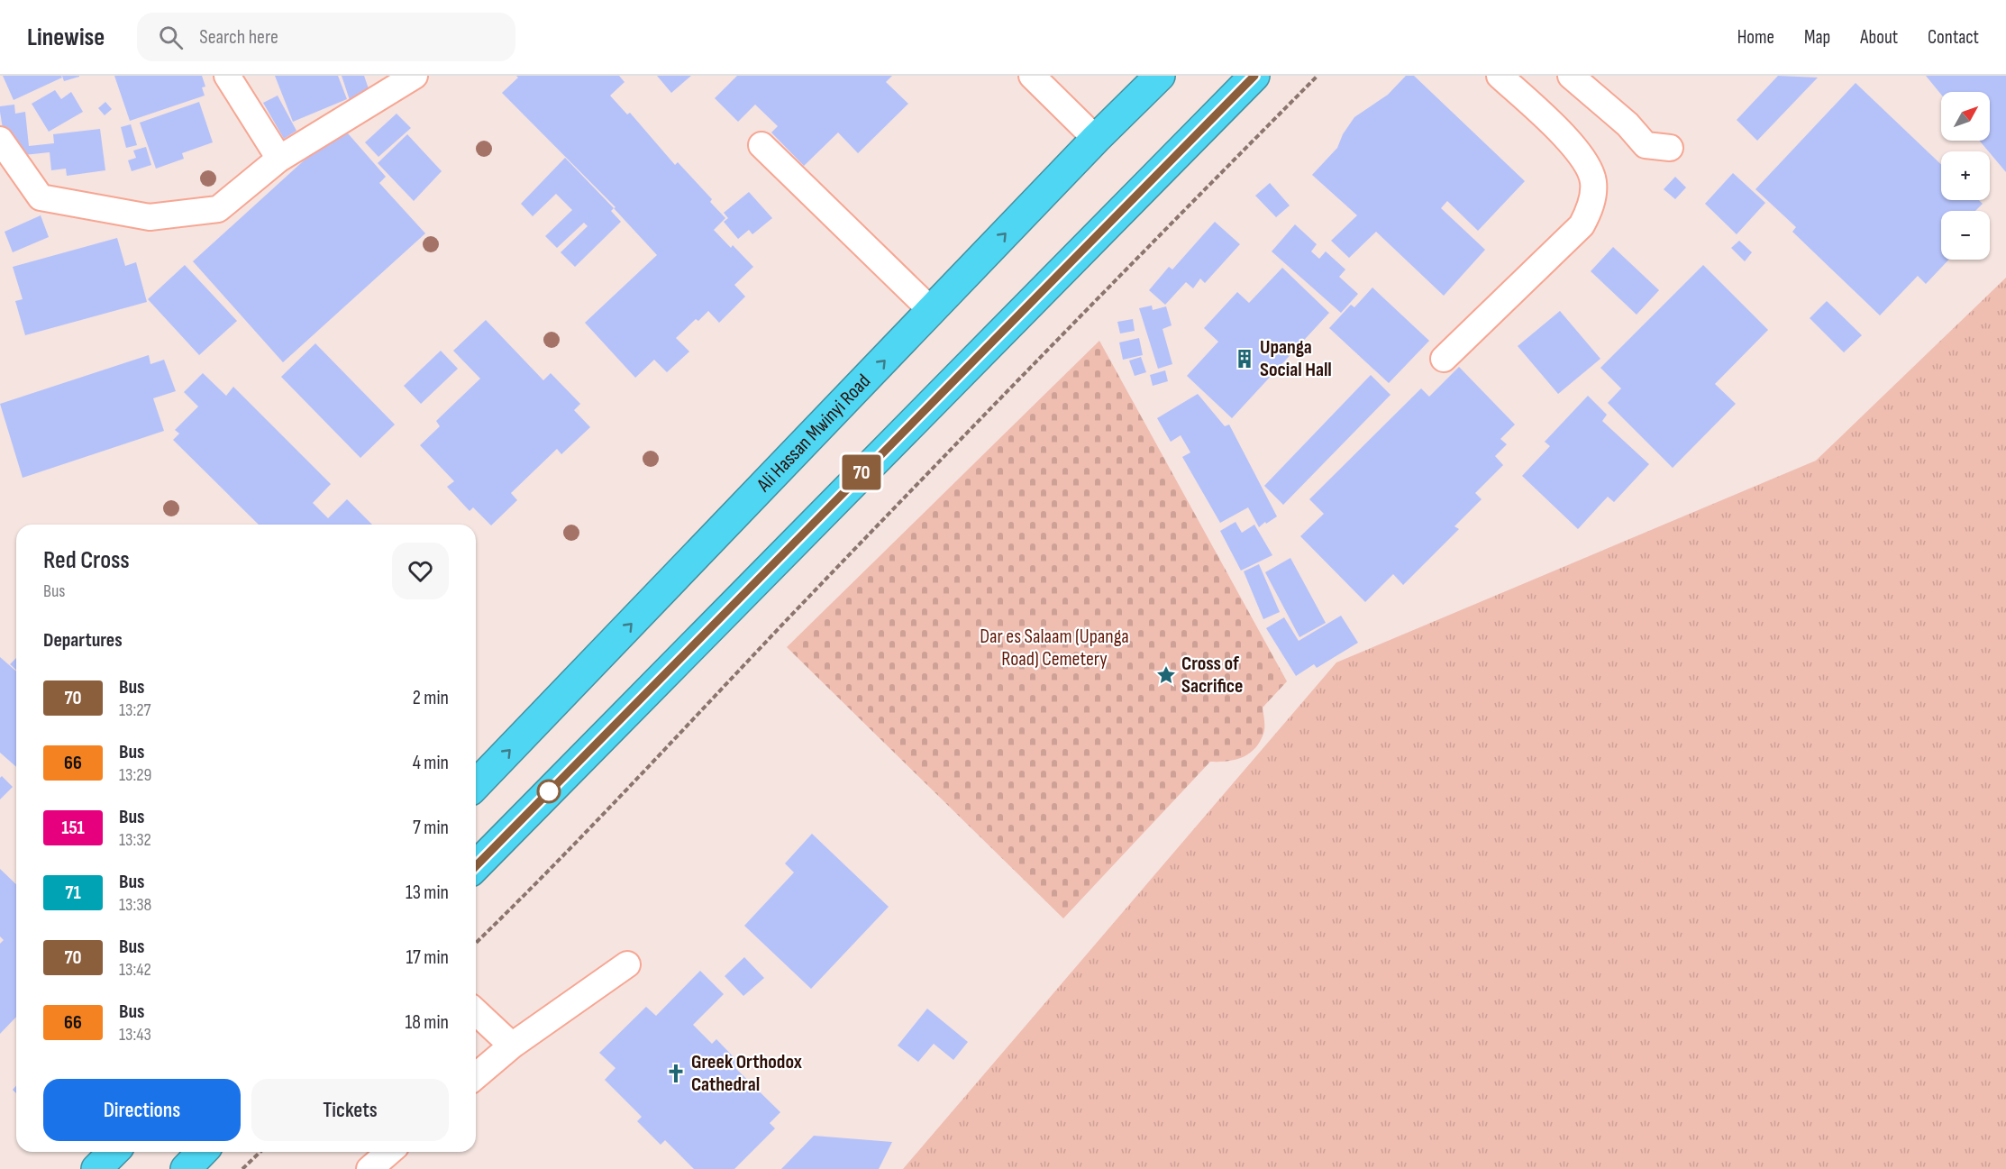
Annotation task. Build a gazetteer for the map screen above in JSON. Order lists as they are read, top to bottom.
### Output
{
  "streets": {
    "highway": ["Ali Hassan Mwinyi Road"]
  },
  "parks": ["Dar es Salaam (Upanga Road) Cemetery"],
  "places": {
    "building": ["Upanga Social Hall"],
    "place": ["Cross of Sacrifice"],
    "church": ["Greek Orthodox Cathedral"]
  },
  "lines": ["bus line 70"],
  "north": "top right",
  "page": {
    "header": "Linewise",
    "search": "Search here",
    "nav": [
      "Home",
      "Map",
      "About",
      "Contact"
    ],
    "on_map": "70",
    "map_buttons": ["+", "−"],
    "heading": [
      ["Red Cross", "Bus"],
      "Departures"
    ],
    "list": [
      {
        "mark": "70",
        "name": "Bus",
        "note": "13:27",
        "value": "2 min"
      },
      {
        "mark": "66",
        "name": "Bus",
        "note": "13:29",
        "value": "4 min"
      },
      {
        "mark": "151",
        "name": "Bus",
        "note": "13:32",
        "value": "7 min"
      },
      {
        "mark": "71",
        "name": "Bus",
        "note": "13:38",
        "value": "13 min"
      },
      {
        "mark": "70",
        "name": "Bus",
        "note": "13:42",
        "value": "17 min"
      },
      {
        "mark": "66",
        "name": "Bus",
        "note": "13:43",
        "value": "18 min"
      }
    ],
    "buttons": ["Directions", "Tickets"]
  }
}
